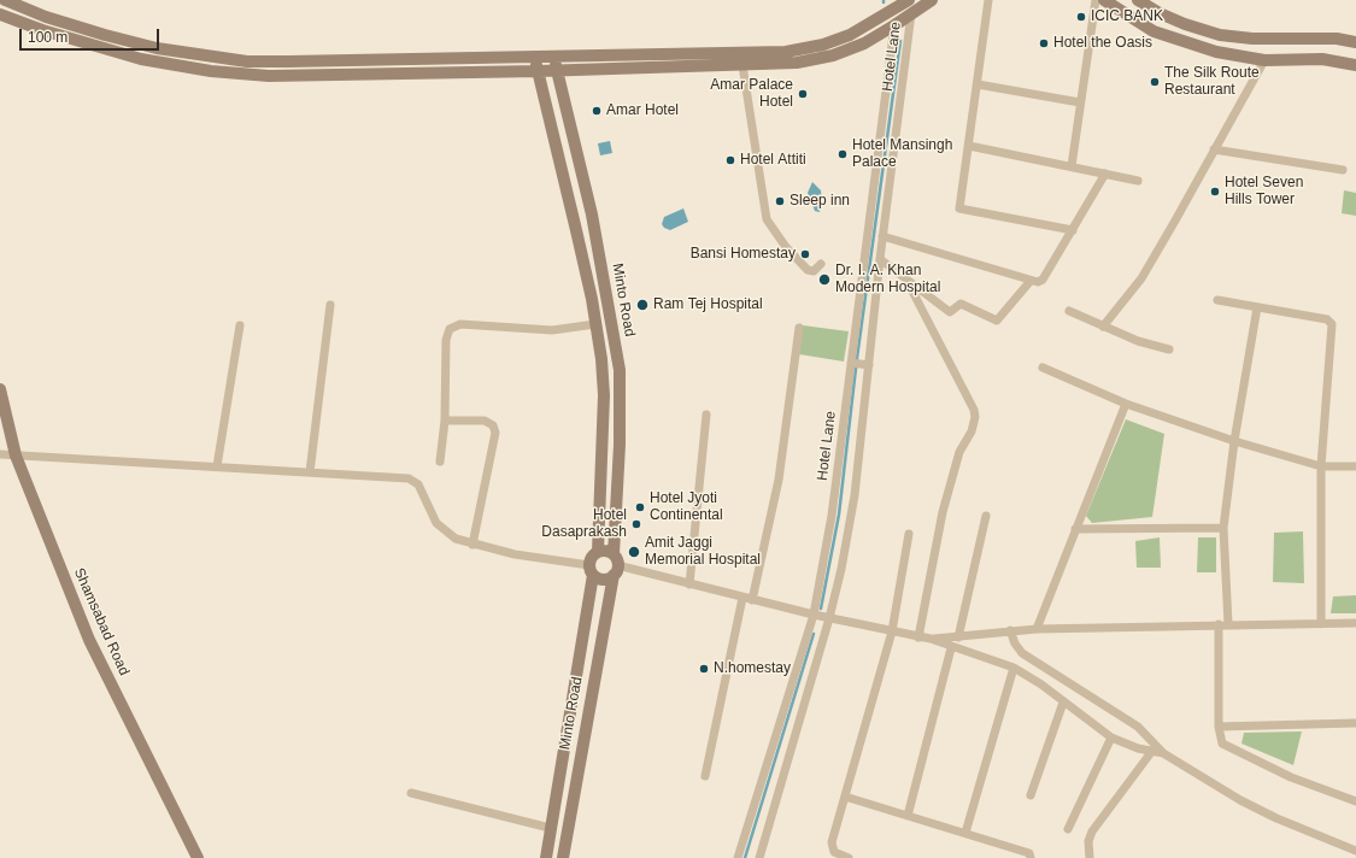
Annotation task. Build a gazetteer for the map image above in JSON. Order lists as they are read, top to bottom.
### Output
{
  "streets": {
    "main road": ["Minto Road", "Shamsabad Road"],
    "street": ["Hotel Lane"]
  },
  "places": [
    "ICIC BANK",
    "Hotel the Oasis",
    "The Silk Route Restaurant",
    "Amar Palace Hotel",
    "Amar Hotel",
    "Hotel Mansingh Palace",
    "Hotel Attiti",
    "Hotel Seven Hills Tower",
    "Sleep inn",
    "Bansi Homestay",
    "Dr. I. A. Khan Modern Hospital",
    "Ram Tej Hospital",
    "Hotel Jyoti Continental",
    "Hotel Dasaprakash",
    "Amit Jaggi Memorial Hospital",
    "N.homestay"
  ],
  "scale_bar": "100 m"
}
